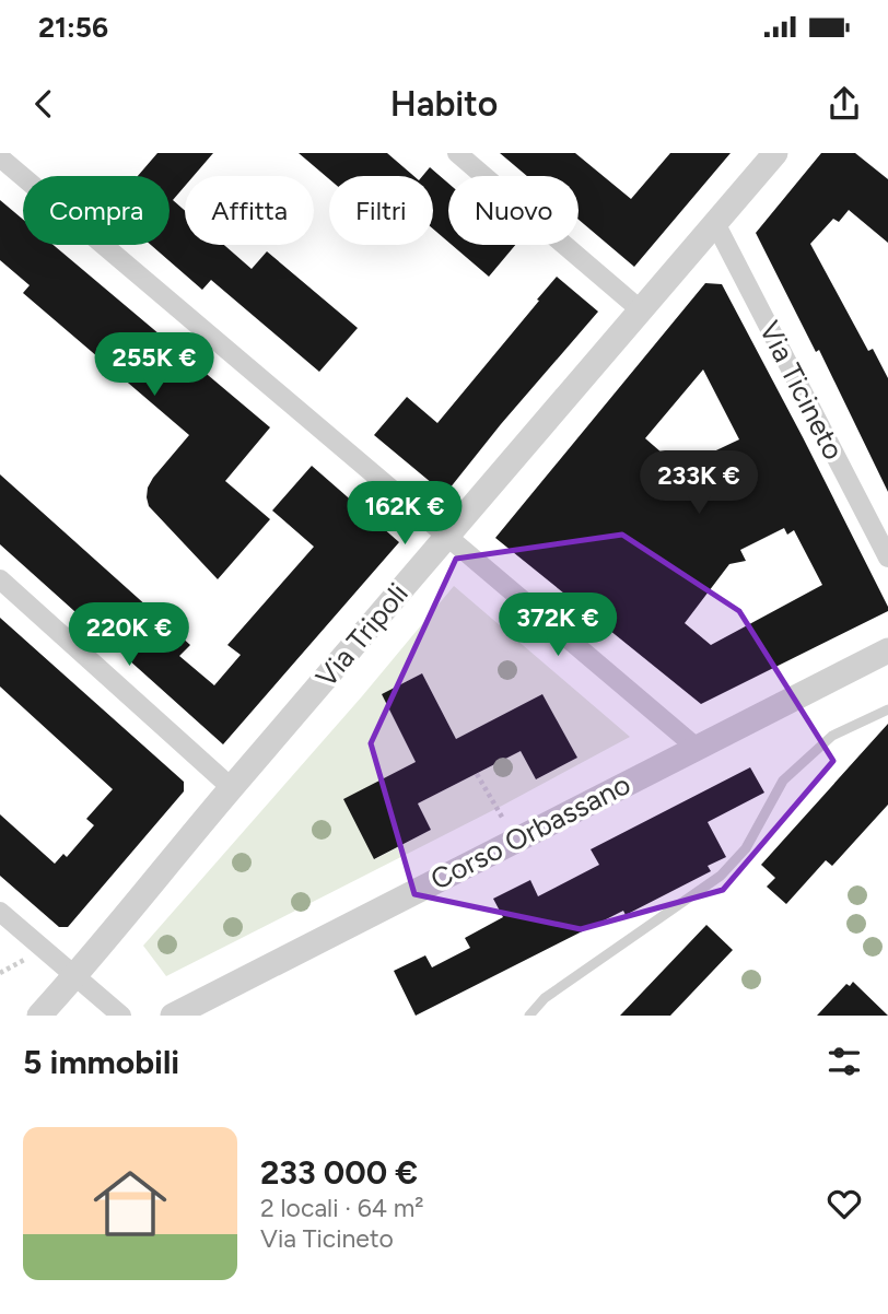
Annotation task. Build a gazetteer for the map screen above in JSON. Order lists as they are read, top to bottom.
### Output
{
  "streets": {
    "street": ["Via Ticineto", "Via Tripoli", "Corso Orbassano"]
  },
  "crossings": [
    ["Via Ticineto", "Via Tripoli"]
  ],
  "page": {
    "status": "21:56",
    "header": "Habito",
    "chip": [
      "Compra",
      "Affitta",
      "Filtri",
      "Nuovo"
    ],
    "price": [
      "255K €",
      "233K €",
      "162K €",
      "372K €",
      "220K €"
    ],
    "heading": "5 immobili",
    "list": [
      {
        "name": "233 000 €",
        "note": "2 locali · 64 m² · Via Ticineto"
      }
    ]
  }
}
